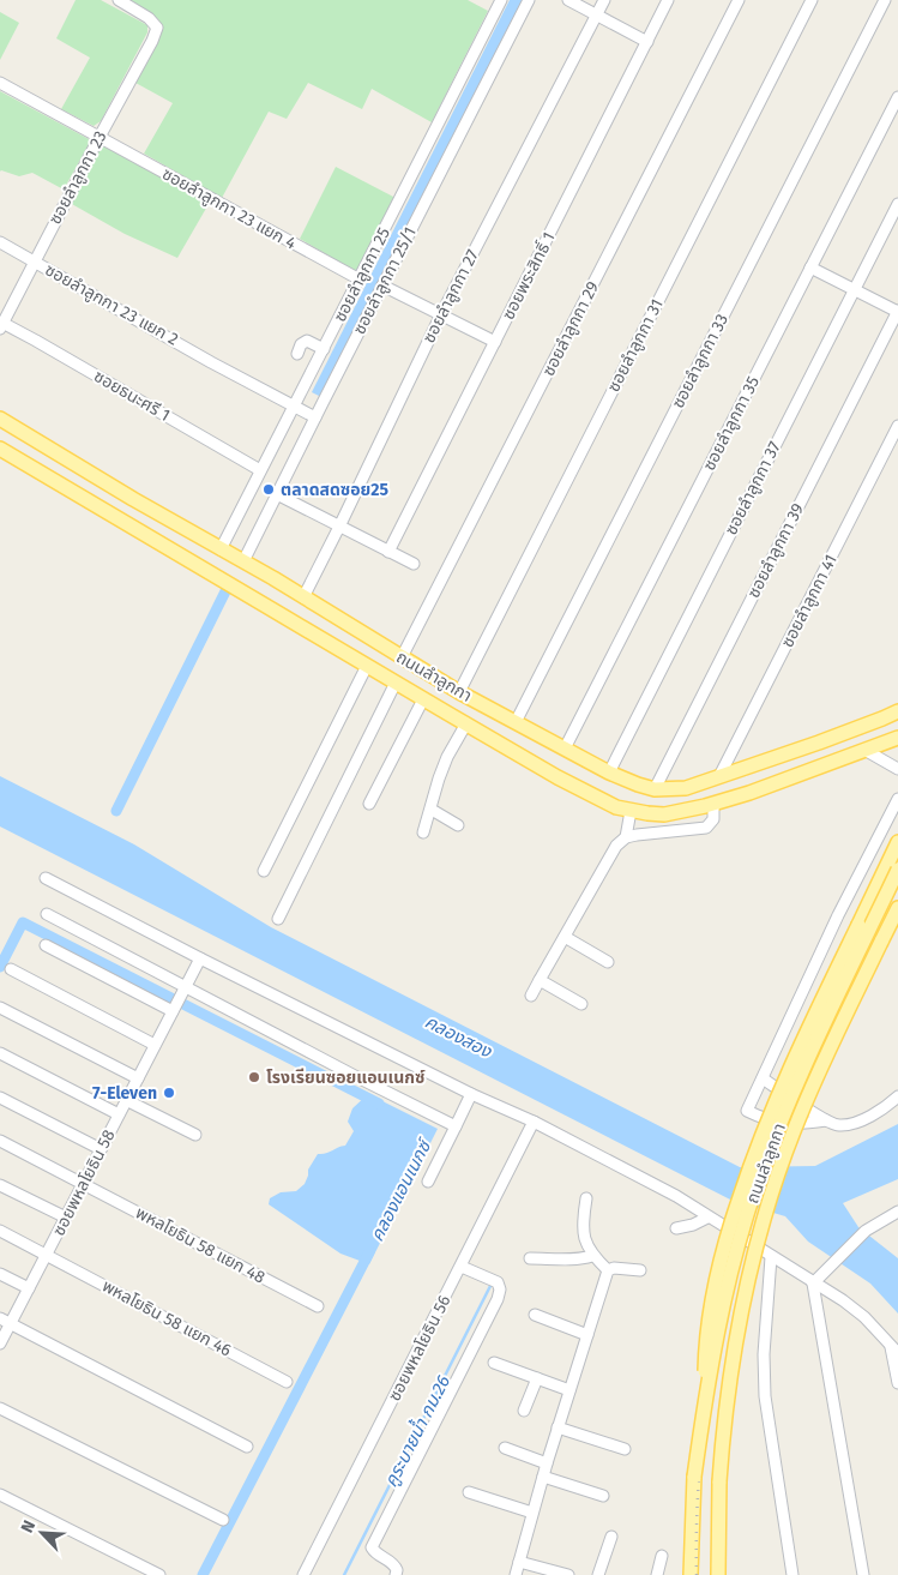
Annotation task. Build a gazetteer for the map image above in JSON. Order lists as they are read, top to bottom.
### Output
{
  "streets": {
    "main road": ["ถนนลำลูกกา"],
    "street": [
      "ซอยลำลูกกา 23",
      "ซอยลำลูกกา 23 แยก 4",
      "ซอยลำลูกกา 25",
      "ซอยพระสิทธิ์ 1",
      "ซอยลำลูกกา 25/1",
      "ซอยลำลูกกา 27",
      "ซอยลำลูกกา 23 แยก 2",
      "ซอยลำลูกกา 29",
      "ซอยลำลูกกา 31",
      "ซอยลำลูกกา 33",
      "ซอยธนะศรี 1",
      "ซอยลำลูกกา 35",
      "ซอยลำลูกกา 37",
      "ซอยลำลูกกา 39",
      "ซอยลำลูกกา 41",
      "ซอยพหลโยธิน 58",
      "พหลโยธิน 58 แยก 48",
      "พหลโยธิน 58 แยก 46",
      "ซอยพหลโยธิน 56"
    ]
  },
  "crossings": [
    ["ซอยลำลูกกา 23", "ซอยลำลูกกา 23 แยก 4"],
    ["ซอยลำลูกกา 23", "ซอยลำลูกกา 23 แยก 2"],
    ["ซอยลำลูกกา 23", "ซอยธนะศรี 1"],
    ["ซอยลำลูกกา 23 แยก 4", "ซอยลำลูกกา 25"],
    ["ซอยลำลูกกา 25", "ซอยลำลูกกา 23 แยก 2"],
    ["ซอยลำลูกกา 25", "ซอยธนะศรี 1"],
    ["ซอยลำลูกกา 25", "ถนนลำลูกกา"],
    ["ซอยลำลูกกา 25/1", "ซอยลำลูกกา 23 แยก 2"],
    ["ซอยลำลูกกา 25/1", "ถนนลำลูกกา"],
    ["ซอยลำลูกกา 27", "ถนนลำลูกกา"],
    ["ซอยลำลูกกา 29", "ถนนลำลูกกา"],
    ["ซอยลำลูกกา 31", "ถนนลำลูกกา"],
    ["ซอยลำลูกกา 33", "ถนนลำลูกกา"],
    ["ซอยลำลูกกา 35", "ถนนลำลูกกา"],
    ["ซอยลำลูกกา 37", "ถนนลำลูกกา"],
    ["ซอยลำลูกกา 39", "ถนนลำลูกกา"],
    ["ซอยลำลูกกา 41", "ถนนลำลูกกา"],
    ["ซอยพหลโยธิน 58", "พหลโยธิน 58 แยก 48"],
    ["ซอยพหลโยธิน 58", "พหลโยธิน 58 แยก 46"]
  ],
  "water": ["คลองสอง", "คลองแอนเนกซ์", "คูระบายน้ำ กม.26"],
  "places": ["ตลาดสดซอย25", "โรงเรียนซอยแอนเนกซ์", "7-Eleven"],
  "north": "top left"
}
